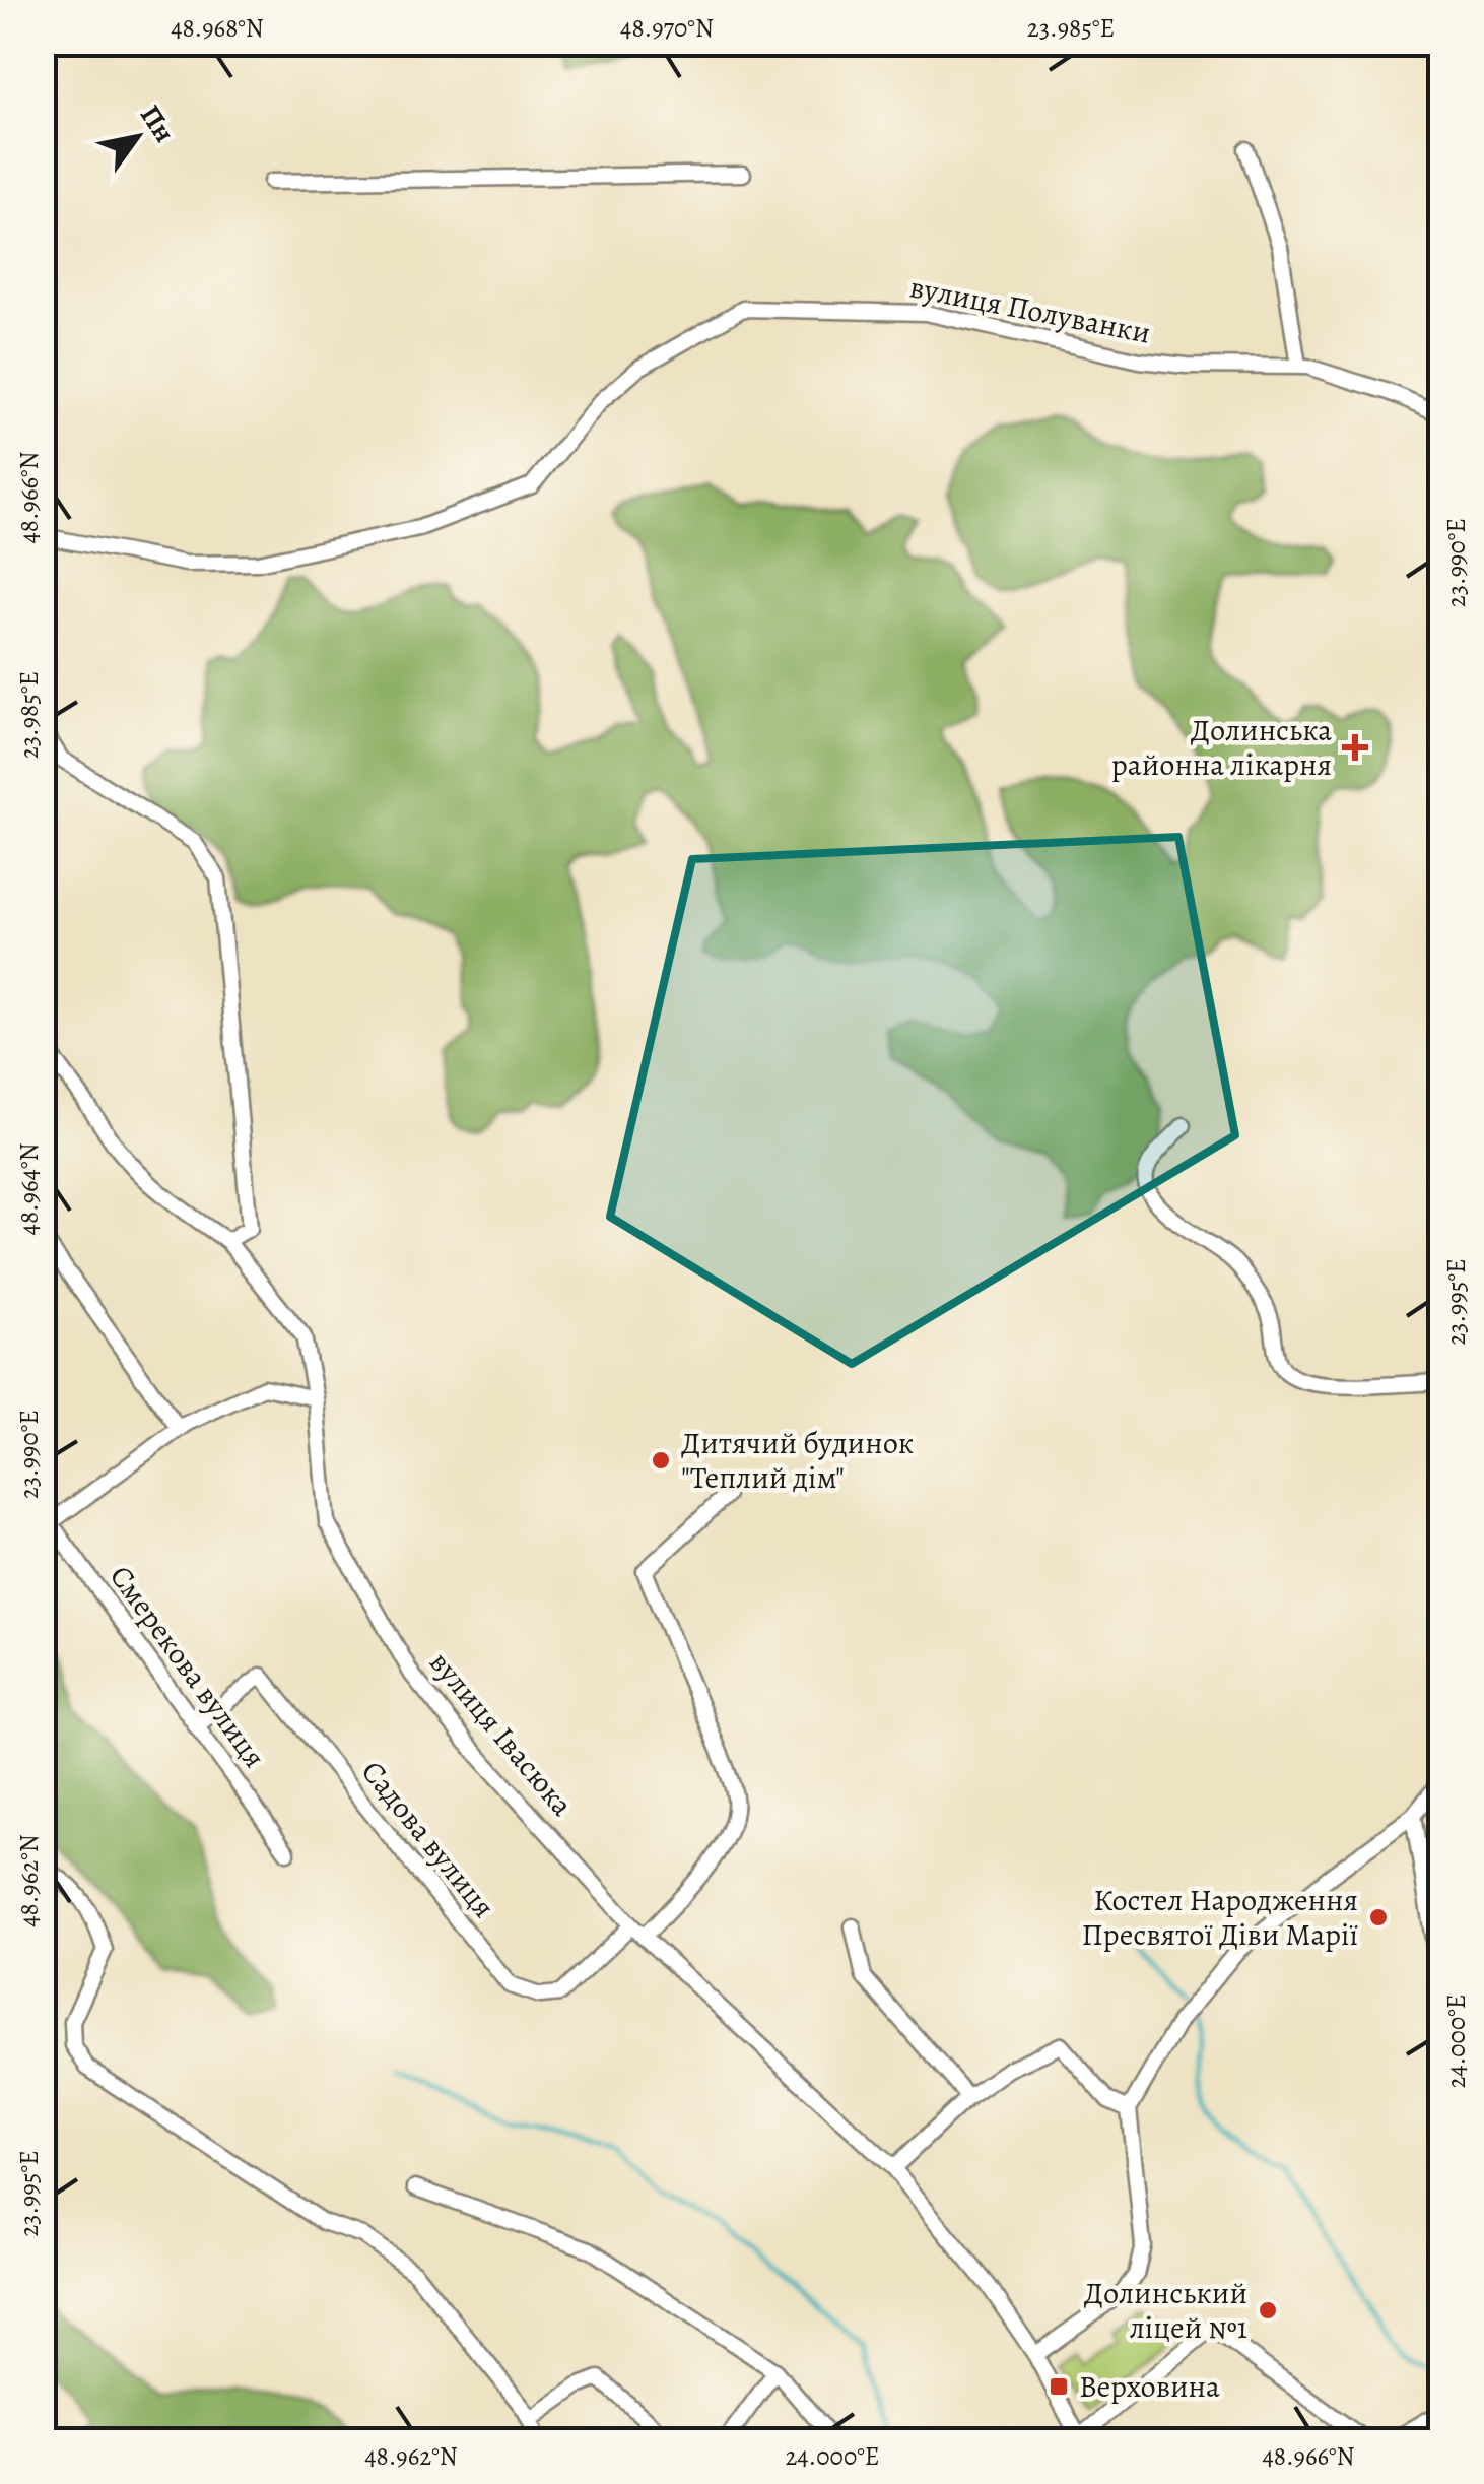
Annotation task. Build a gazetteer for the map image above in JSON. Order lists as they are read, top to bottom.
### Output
{
  "streets": {
    "street": [
      "вулиця Полуванки",
      "Смерекова вулиця",
      "вулиця Івасюка",
      "Садова вулиця"
    ]
  },
  "crossings": [
    ["Смерекова вулиця", "Садова вулиця"],
    ["вулиця Івасюка", "Садова вулиця"]
  ],
  "places": {
    "health": ["Долинська районна лікарня"],
    "other": ["Дитячий будинок \"Теплий дім\"", "Костел Народження Пресвятої Діви Марії", "Долинський ліцей №1"],
    "transit": ["Верховина"]
  },
  "north": "top right",
  "coordinates": [
    "48.968°N",
    "48.970°N",
    "23.985°E",
    "48.966°N",
    "23.990°E",
    "48.964°N",
    "23.995°E",
    "48.962°N",
    "24.000°E"
  ]
}
